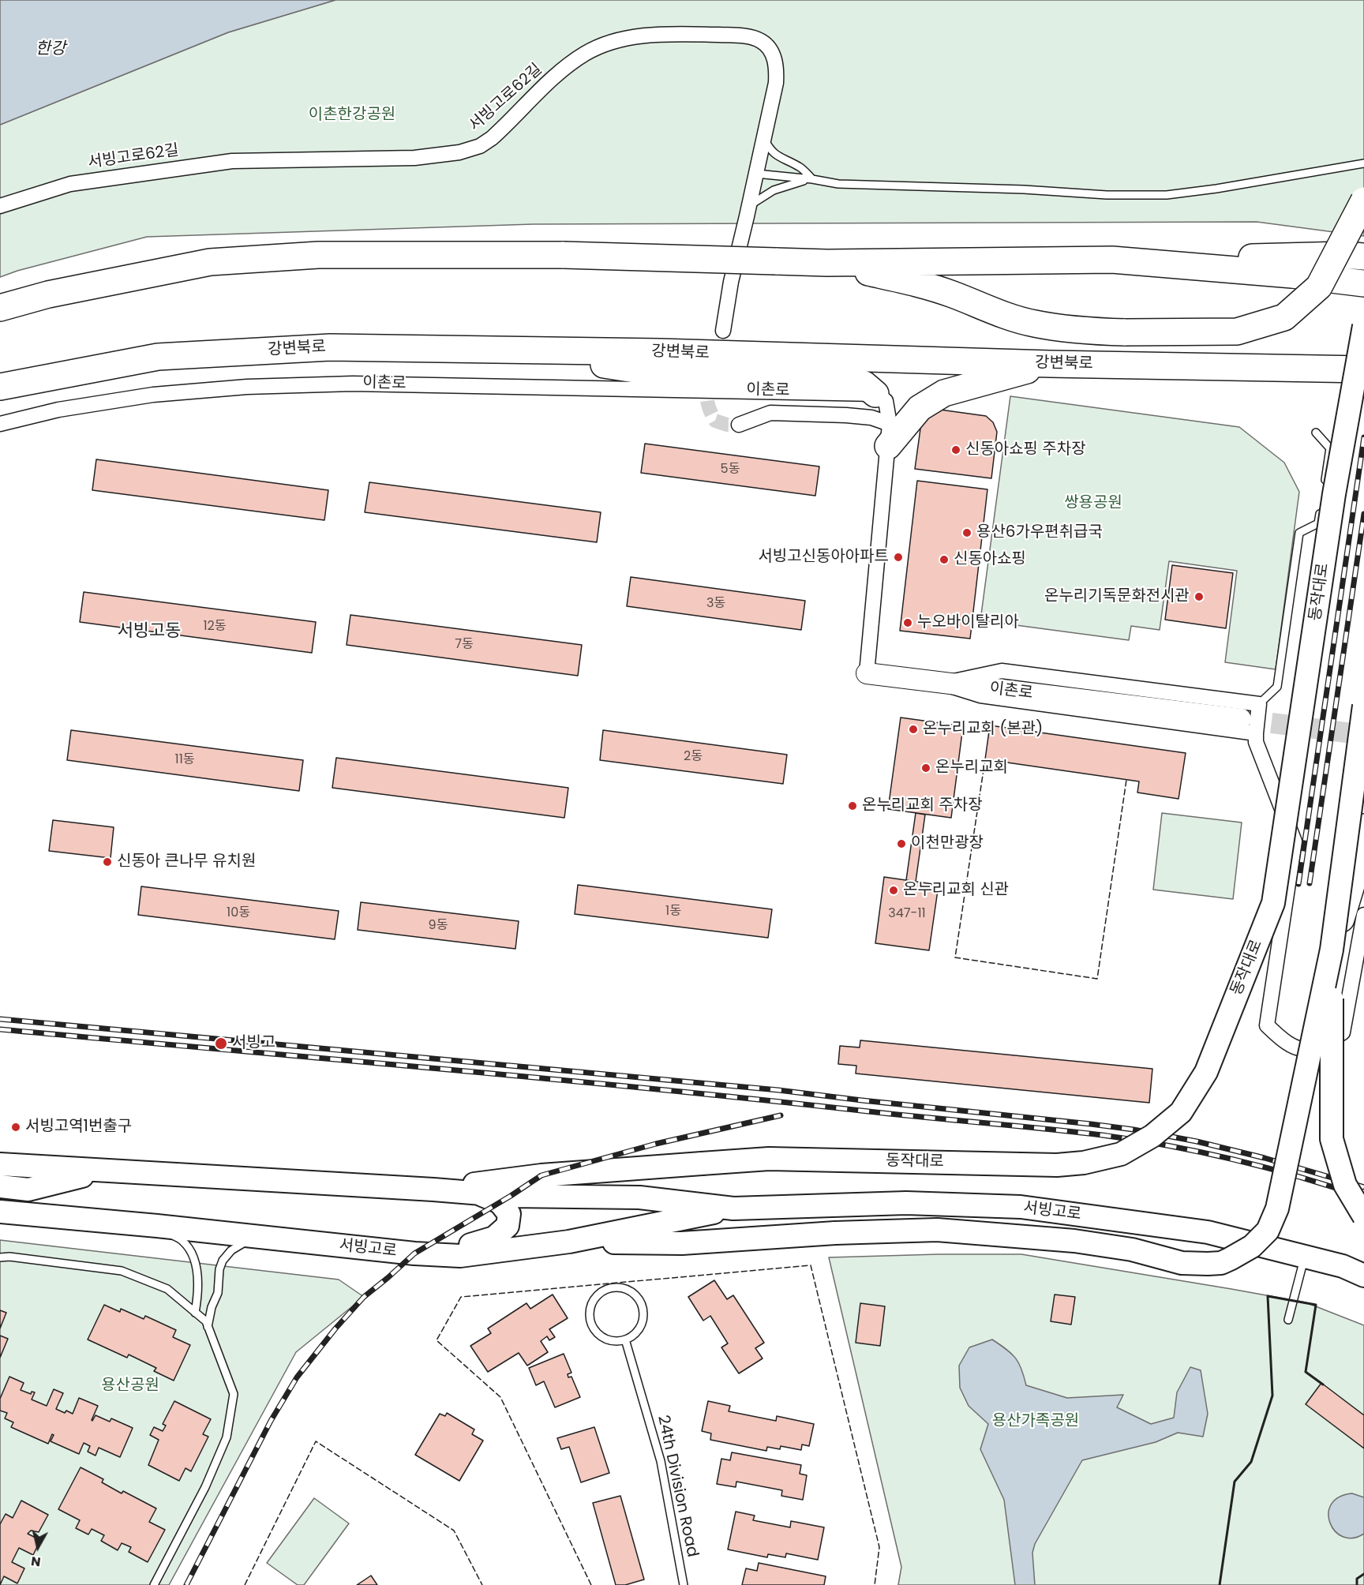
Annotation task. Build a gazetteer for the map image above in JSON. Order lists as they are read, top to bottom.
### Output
{
  "streets": {
    "highway": ["강변북로"],
    "main road": ["동작대로", "서빙고로"],
    "street": ["서빙고로62길", "이촌로"],
    "lane": ["24th Division Road"]
  },
  "crossings": [
    ["동작대로", "서빙고로"]
  ],
  "districts": ["서빙고동"],
  "water": ["한강"],
  "parks": [
    "이촌한강공원",
    "쌍용공원",
    "용산공원",
    "용산가족공원"
  ],
  "places": [
    "신동아쇼핑 주차장",
    "용산6가우편취급국",
    "서빙고신동아아파트",
    "신동아쇼핑",
    "온누리기독문화전시관",
    "누오바이탈리아",
    "온누리교회 (본관)",
    "온누리교회",
    "온누리교회 주차장",
    "이천만광장",
    "신동아 큰나무 유치원",
    "온누리교회 신관",
    "서빙고",
    "서빙고역1번출구"
  ],
  "house_numbers": [
    "5동",
    "3동",
    "12동",
    "7동",
    "2동",
    "11동",
    "1동",
    "10동",
    "347-11",
    "9동"
  ],
  "north": "bottom"
}
